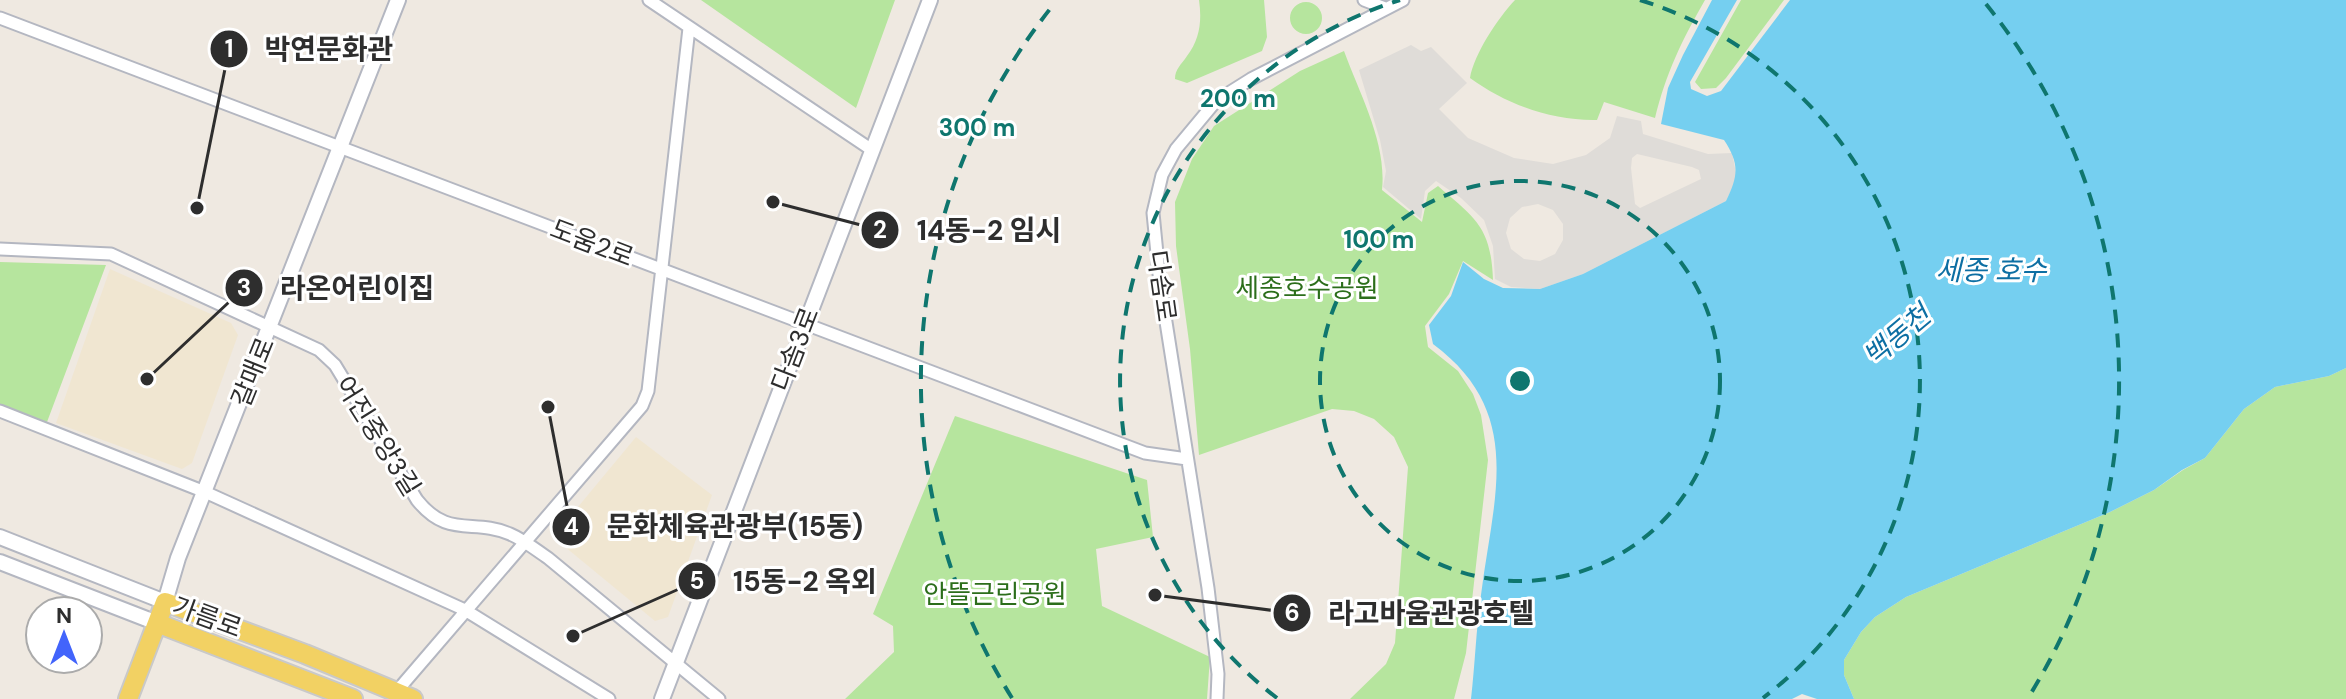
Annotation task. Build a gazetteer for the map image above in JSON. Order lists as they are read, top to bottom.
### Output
{
  "streets": {
    "main road": ["갈매로", "가름로"],
    "street": [
      "도움2로",
      "다솜로",
      "다솜3로",
      "어진중앙3길"
    ]
  },
  "crossings": [
    ["도움2로", "다솜로"],
    ["도움2로", "다솜3로"],
    ["도움2로", "갈매로"],
    ["다솜3로", "어진중앙3길"],
    ["갈매로", "어진중앙3길"],
    ["갈매로", "가름로"]
  ],
  "water": ["세종 호수", "백동천"],
  "parks": ["세종호수공원", "안뜰근린공원"],
  "places": [
    "14동-2 임시",
    "박연문화관",
    "라온어린이집",
    "문화체육관광부(15동)",
    "라고바움관광호텔",
    "15동-2 옥외"
  ],
  "north": "top",
  "rings": ["200 m", "300 m", "100 m"]
}
